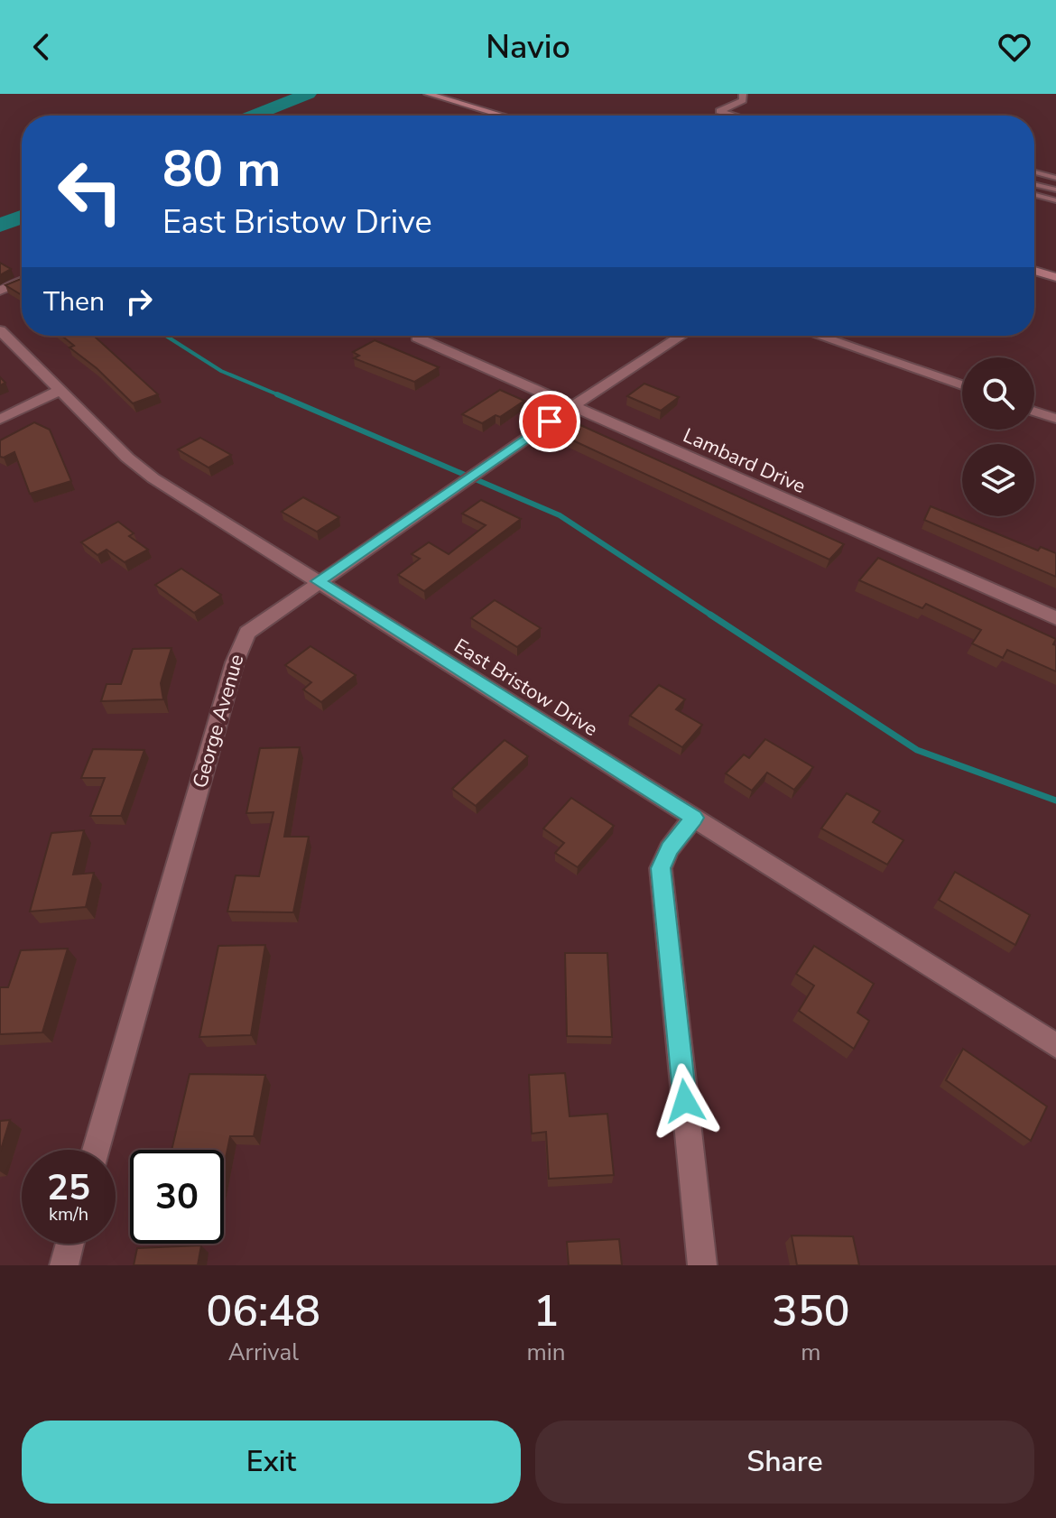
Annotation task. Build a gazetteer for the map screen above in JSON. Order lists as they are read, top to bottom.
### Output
{
  "streets": {
    "street": ["Lambard Drive", "East Bristow Drive", "George Avenue"]
  },
  "crossings": [
    ["Lambard Drive", "George Avenue"],
    ["East Bristow Drive", "George Avenue"]
  ],
  "page": {
    "header": "Navio",
    "turn": ["80 m", "East Bristow Drive"],
    "then": "Then",
    "speed": "25 km/h",
    "limit": "30",
    "eta": [
      "06:48",
      "Arrival",
      "1",
      "min",
      "350",
      "m"
    ],
    "buttons": ["Exit", "Share"]
  }
}
